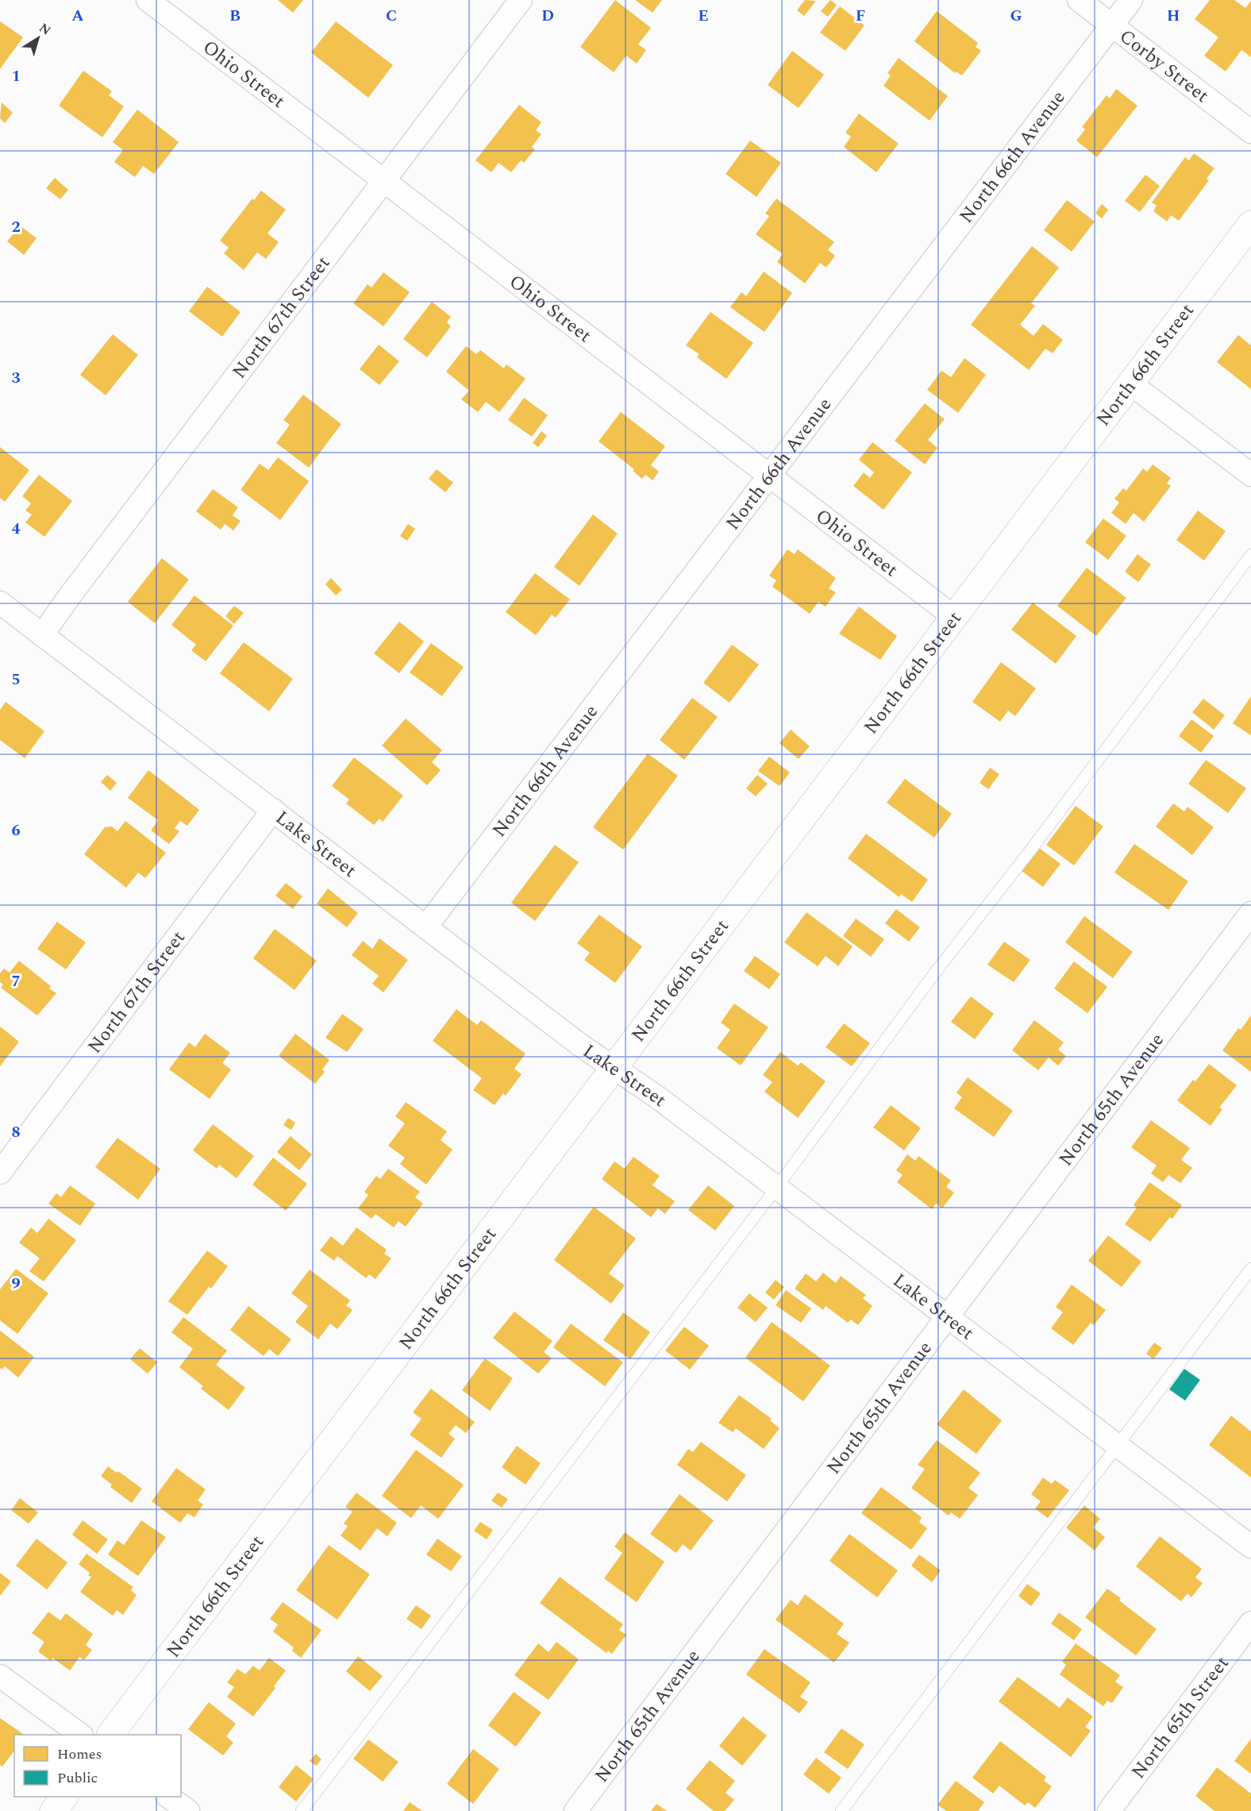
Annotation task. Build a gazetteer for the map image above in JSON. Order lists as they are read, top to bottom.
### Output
{
  "streets": {
    "street": [
      "Corby Street",
      "Ohio Street",
      "North 66th Avenue",
      "North 67th Street",
      "North 66th Street",
      "Lake Street",
      "North 65th Avenue",
      "North 65th Street"
    ]
  },
  "crossings": [
    ["Corby Street", "North 66th Avenue"],
    ["Ohio Street", "North 66th Avenue"],
    ["Ohio Street", "North 67th Street"],
    ["Ohio Street", "North 66th Street"],
    ["North 66th Avenue", "Lake Street"],
    ["North 67th Street", "Lake Street"],
    ["North 66th Street", "Lake Street"],
    ["Lake Street", "North 65th Avenue"]
  ],
  "legend": ["Homes", "Public"],
  "north": "top right",
  "grid": {
    "columns": [
      "A",
      "B",
      "C",
      "D",
      "E",
      "F",
      "G",
      "H"
    ],
    "rows": [
      "1",
      "2",
      "3",
      "4",
      "5",
      "6",
      "7",
      "8",
      "9"
    ]
  }
}
